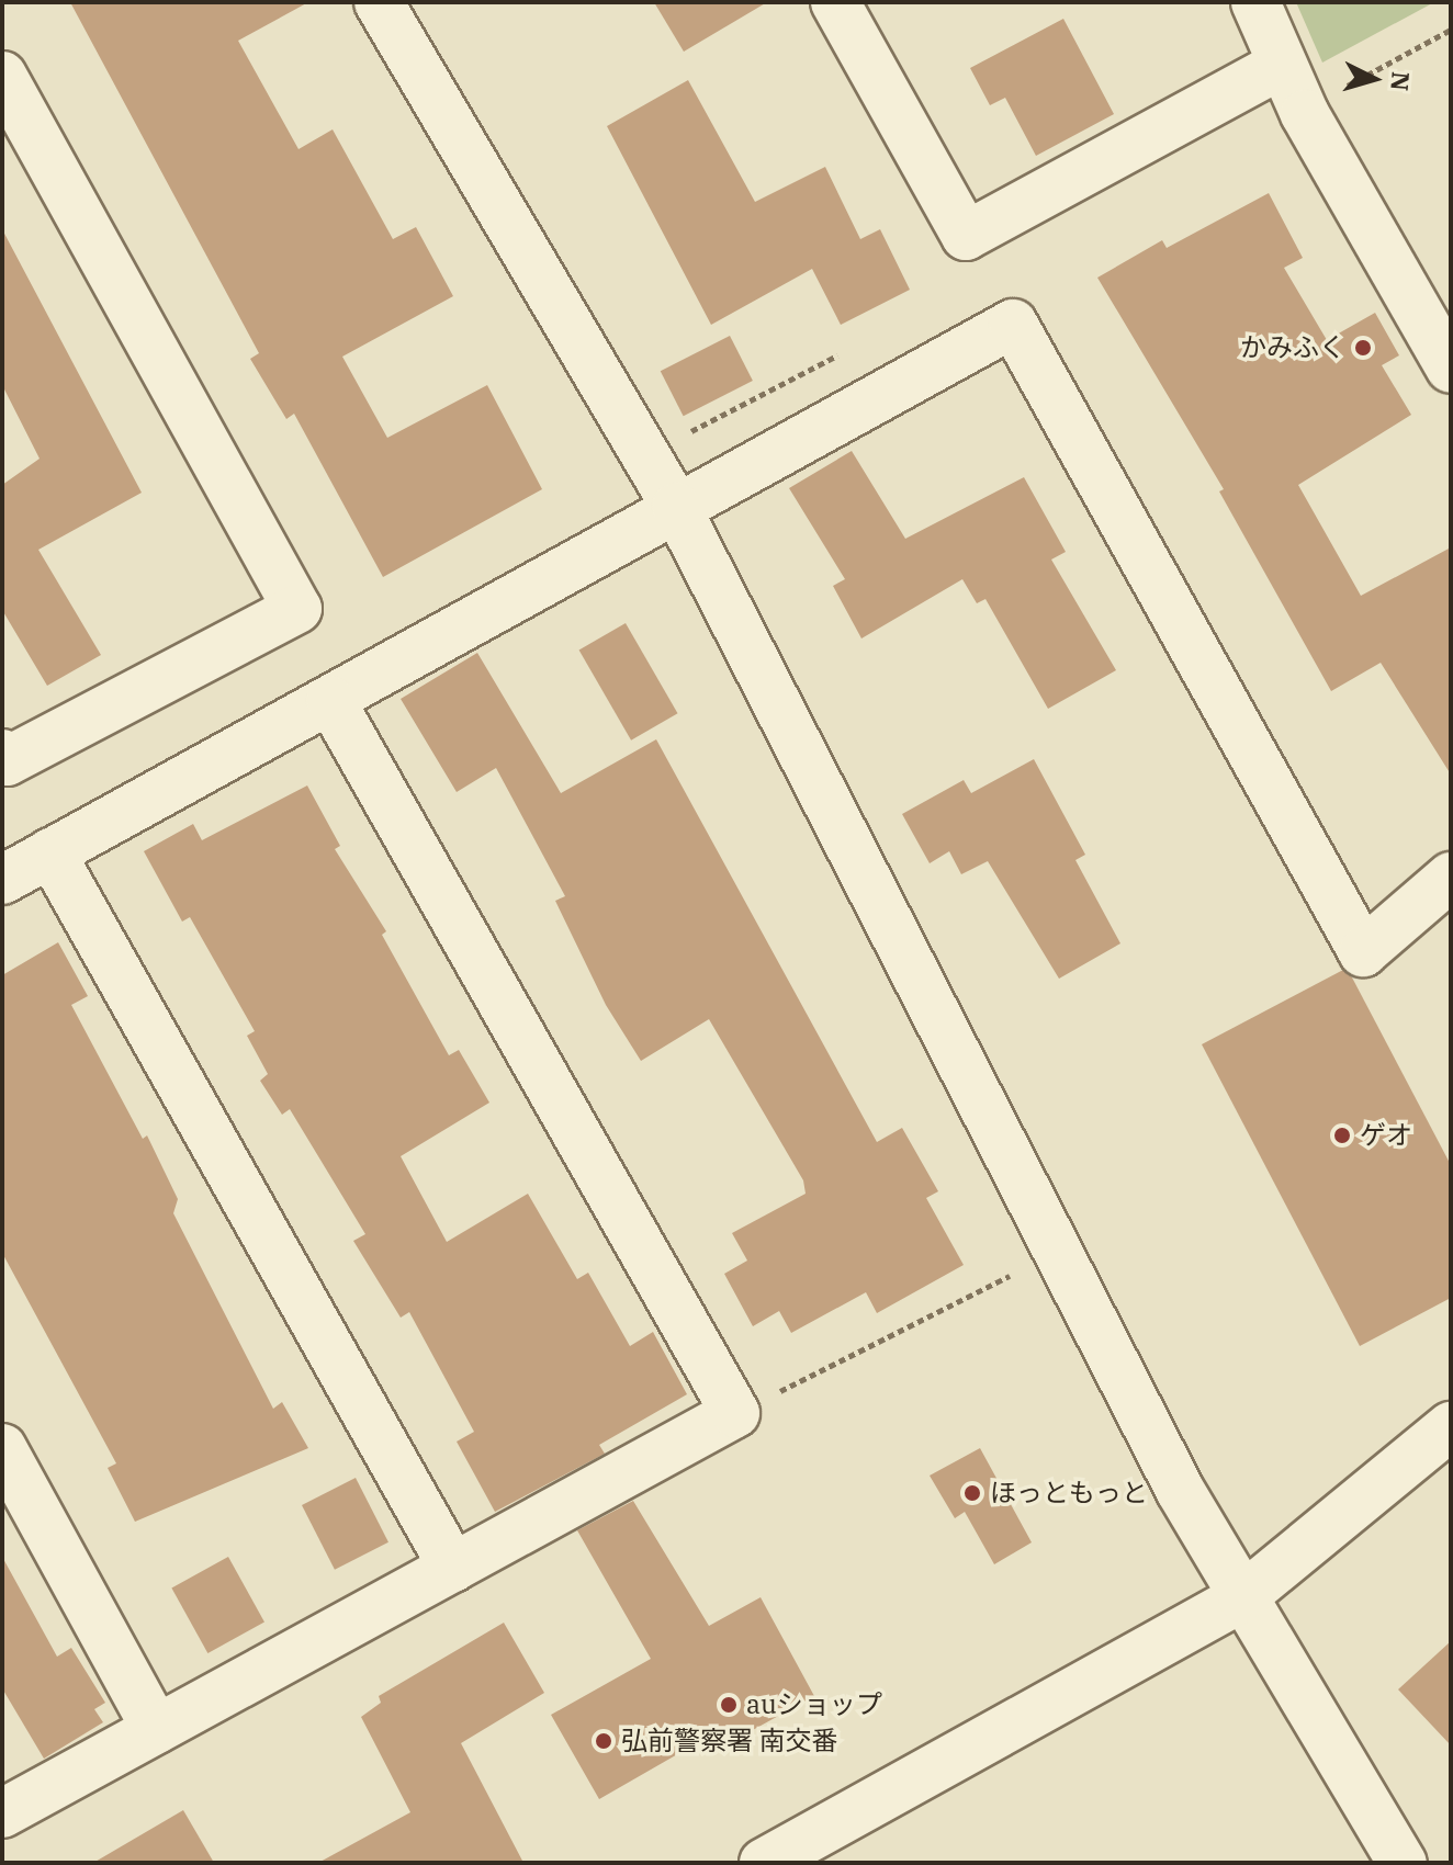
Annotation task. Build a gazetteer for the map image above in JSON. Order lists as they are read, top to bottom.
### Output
{
  "places": [
    "かみふく",
    "ゲオ",
    "ほっともっと",
    "auショップ",
    "弘前警察署 南交番"
  ],
  "north": "right"
}
